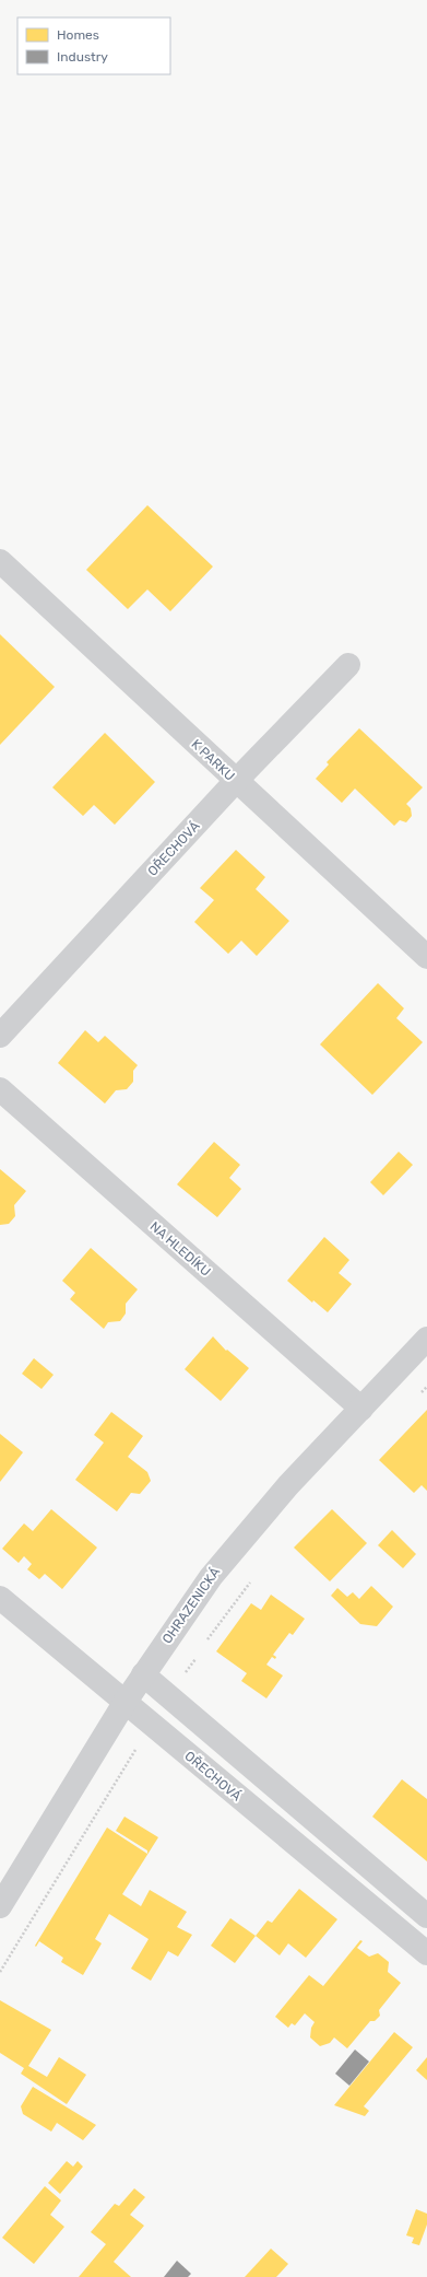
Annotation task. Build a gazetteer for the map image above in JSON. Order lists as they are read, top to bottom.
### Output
{
  "streets": {
    "street": [
      "K PARKU",
      "OŘECHOVÁ",
      "NA HLEDÍKU",
      "OHRAZENICKÁ"
    ]
  },
  "crossings": [
    ["K PARKU", "OŘECHOVÁ"],
    ["OŘECHOVÁ", "OHRAZENICKÁ"],
    ["NA HLEDÍKU", "OHRAZENICKÁ"]
  ],
  "legend": ["Homes", "Industry"]
}
